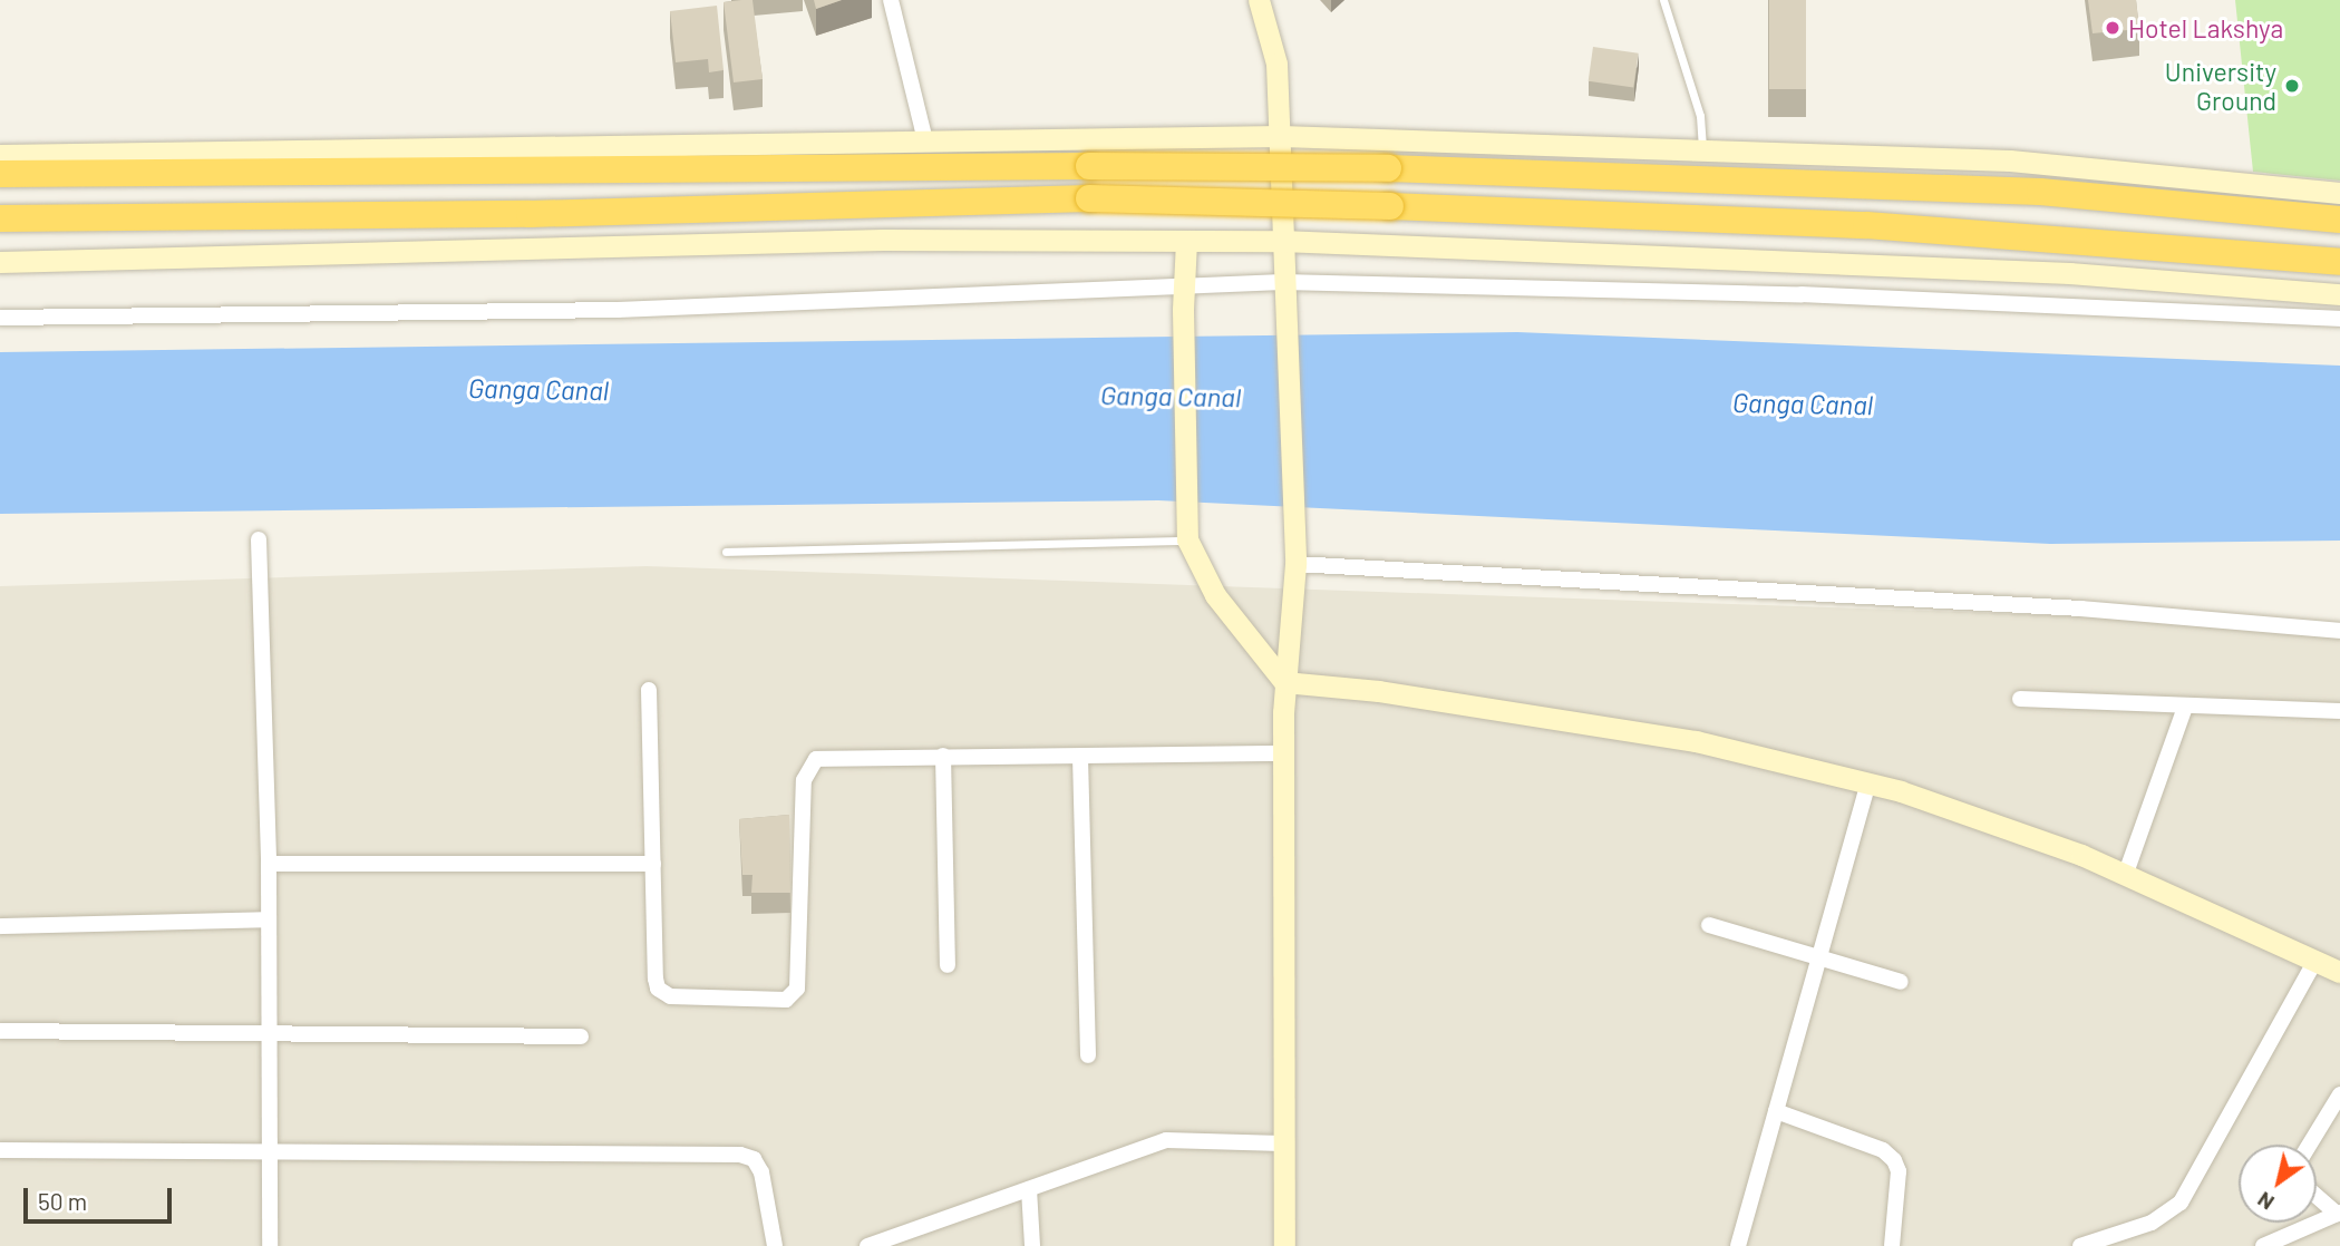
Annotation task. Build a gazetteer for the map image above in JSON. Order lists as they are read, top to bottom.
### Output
{
  "water": ["Ganga Canal"],
  "places": ["Hotel Lakshya", "University Ground"],
  "scale_bar": "50 m",
  "north": "bottom left"
}
